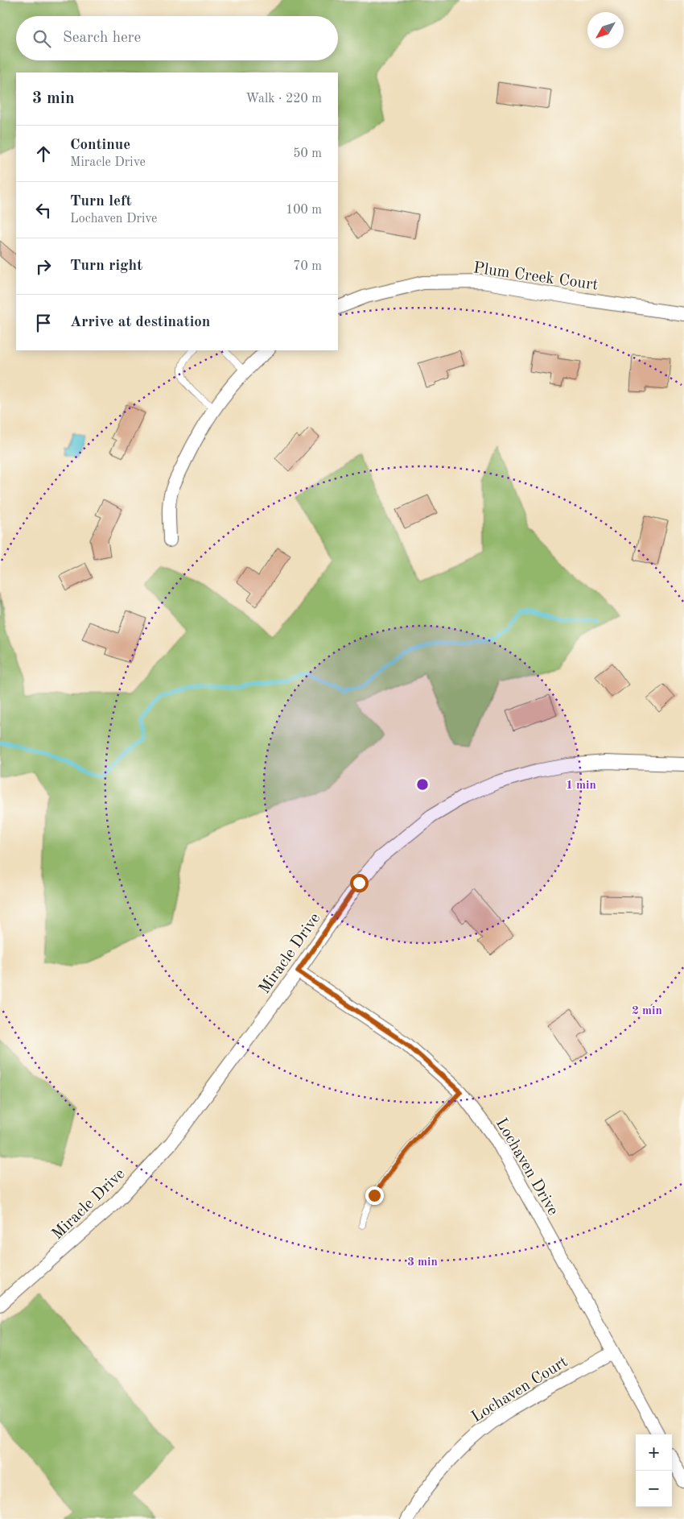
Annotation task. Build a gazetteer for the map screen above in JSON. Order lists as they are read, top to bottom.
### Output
{
  "streets": {
    "street": [
      "Plum Creek Court",
      "Miracle Drive",
      "Lochaven Drive",
      "Lochaven Court"
    ]
  },
  "crossings": [
    ["Miracle Drive", "Lochaven Drive"],
    ["Lochaven Drive", "Lochaven Court"]
  ],
  "north": "bottom left",
  "page": {
    "search": "Search here",
    "heading": ["3 min", "Walk · 220 m"],
    "list": [
      ["Continue", "Miracle Drive", "50 m"],
      ["Turn left", "Lochaven Drive", "100 m"],
      ["Turn right", "70 m"],
      "Arrive at destination"
    ],
    "map_buttons": ["+", "−"]
  },
  "rings": ["1 min", "2 min", "3 min"]
}
